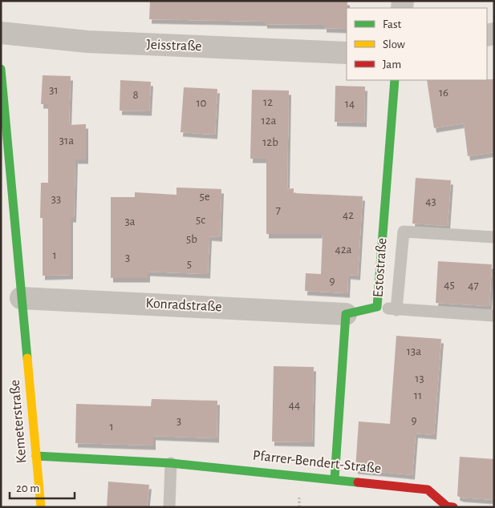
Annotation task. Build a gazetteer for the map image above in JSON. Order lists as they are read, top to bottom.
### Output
{
  "streets": {
    "street": [
      "Jeisstraße",
      "Estostraße",
      "Konradstraße",
      "Kemeterstraße",
      "Pfarrer-Bendert-Straße"
    ]
  },
  "crossings": [
    ["Estostraße", "Konradstraße"],
    ["Konradstraße", "Kemeterstraße"],
    ["Kemeterstraße", "Pfarrer-Bendert-Straße"]
  ],
  "house_numbers": [
    "31",
    "16",
    "8",
    "12",
    "10",
    "14",
    "12a",
    "31a",
    "12b",
    "5e",
    "33",
    "43",
    "7",
    "42",
    "5c",
    "3a",
    "5b",
    "42a",
    "1",
    "3",
    "5",
    "9",
    "45",
    "47",
    "13a",
    "13",
    "11",
    "44",
    "9",
    "3",
    "1"
  ],
  "legend": ["Fast", "Slow", "Jam"],
  "scale_bar": "20 m"
}
